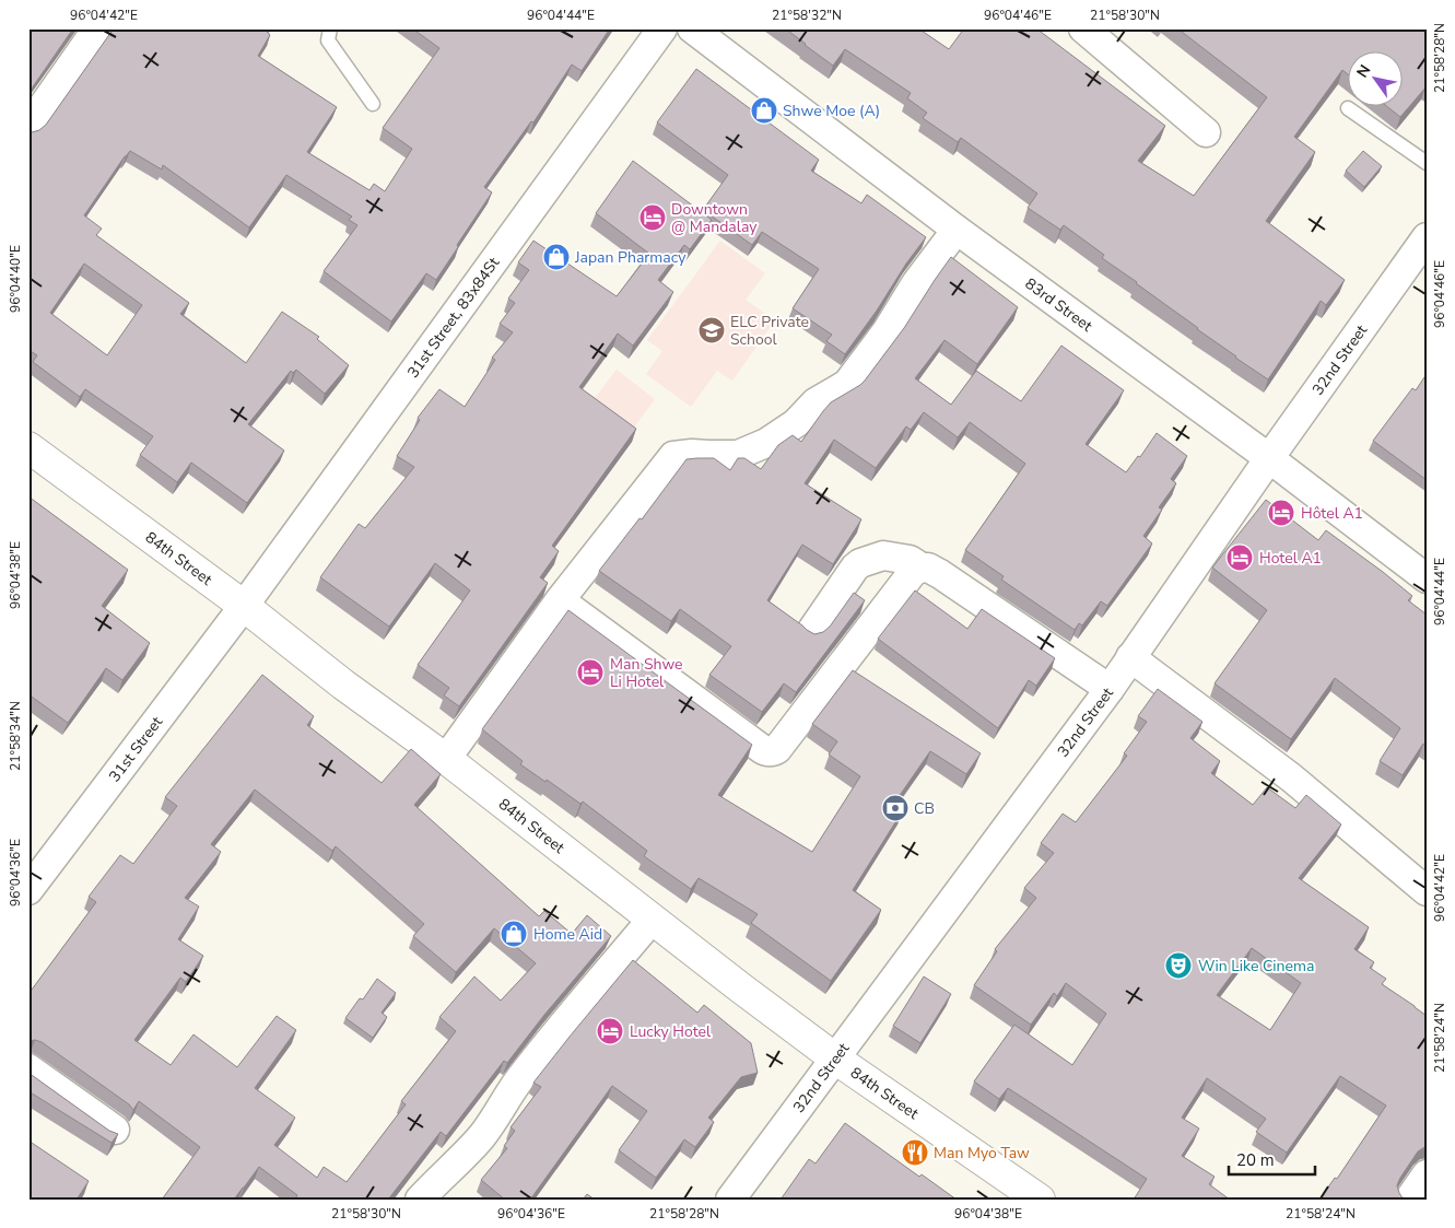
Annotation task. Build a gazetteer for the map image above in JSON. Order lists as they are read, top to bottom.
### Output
{
  "streets": {
    "main road": ["84th Street"],
    "street": [
      "83rd Street",
      "31st Street, 83x84St",
      "32nd Street",
      "31st Street"
    ]
  },
  "crossings": [
    ["83rd Street", "32nd Street"],
    ["31st Street, 83x84St", "84th Street"],
    ["31st Street, 83x84St", "31st Street"],
    ["32nd Street", "84th Street"],
    ["84th Street", "31st Street"]
  ],
  "places": {
    "shop": ["Shwe Moe (A)", "Japan Pharmacy", "Home Aid"],
    "hotel": [
      "Downtown @ Mandalay",
      "Hôtel A1",
      "Hotel A1",
      "Man Shwe Li Hotel",
      "Lucky Hotel"
    ],
    "school or university": ["ELC Private School"],
    "bank": ["CB"],
    "theatre": ["Win Like Cinema"],
    "restaurant": ["Man Myo Taw"]
  },
  "scale_bar": "20 m",
  "north": "top left",
  "coordinates": [
    "96°04'42\"E",
    "96°04'44\"E",
    "21°58'32\"N",
    "96°04'46\"E",
    "21°58'30\"N",
    "21°58'28\"N",
    "96°04'40\"E",
    "96°04'38\"E",
    "21°58'34\"N",
    "96°04'36\"E",
    "21°58'24\"N"
  ]
}
